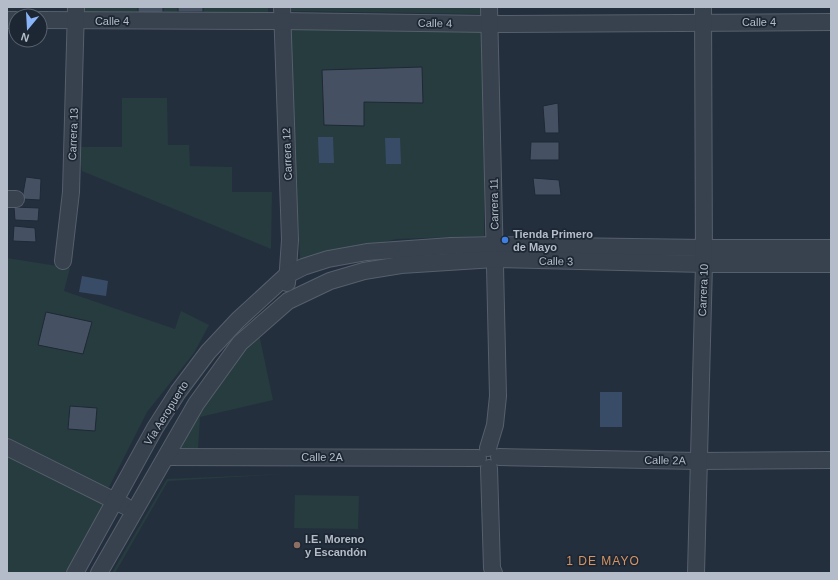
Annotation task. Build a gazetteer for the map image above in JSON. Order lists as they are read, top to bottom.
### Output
{
  "streets": {
    "street": [
      "Calle 4",
      "Carrera 13",
      "Carrera 12",
      "Carrera 11",
      "Calle 3",
      "Carrera 10",
      "Vía Aeropuerto",
      "Calle 2A"
    ]
  },
  "crossings": [
    ["Calle 4", "Carrera 13"],
    ["Calle 4", "Carrera 12"],
    ["Calle 4", "Carrera 11"],
    ["Calle 4", "Carrera 10"],
    ["Carrera 12", "Calle 3"],
    ["Carrera 12", "Vía Aeropuerto"],
    ["Carrera 11", "Calle 3"],
    ["Carrera 11", "Calle 2A"],
    ["Calle 3", "Carrera 10"],
    ["Calle 3", "Vía Aeropuerto"],
    ["Carrera 10", "Calle 2A"],
    ["Vía Aeropuerto", "Calle 2A"]
  ],
  "districts": ["1 DE MAYO"],
  "places": ["Tienda Primero de Mayo", "I.E. Moreno y Escandón"],
  "north": "bottom"
}
